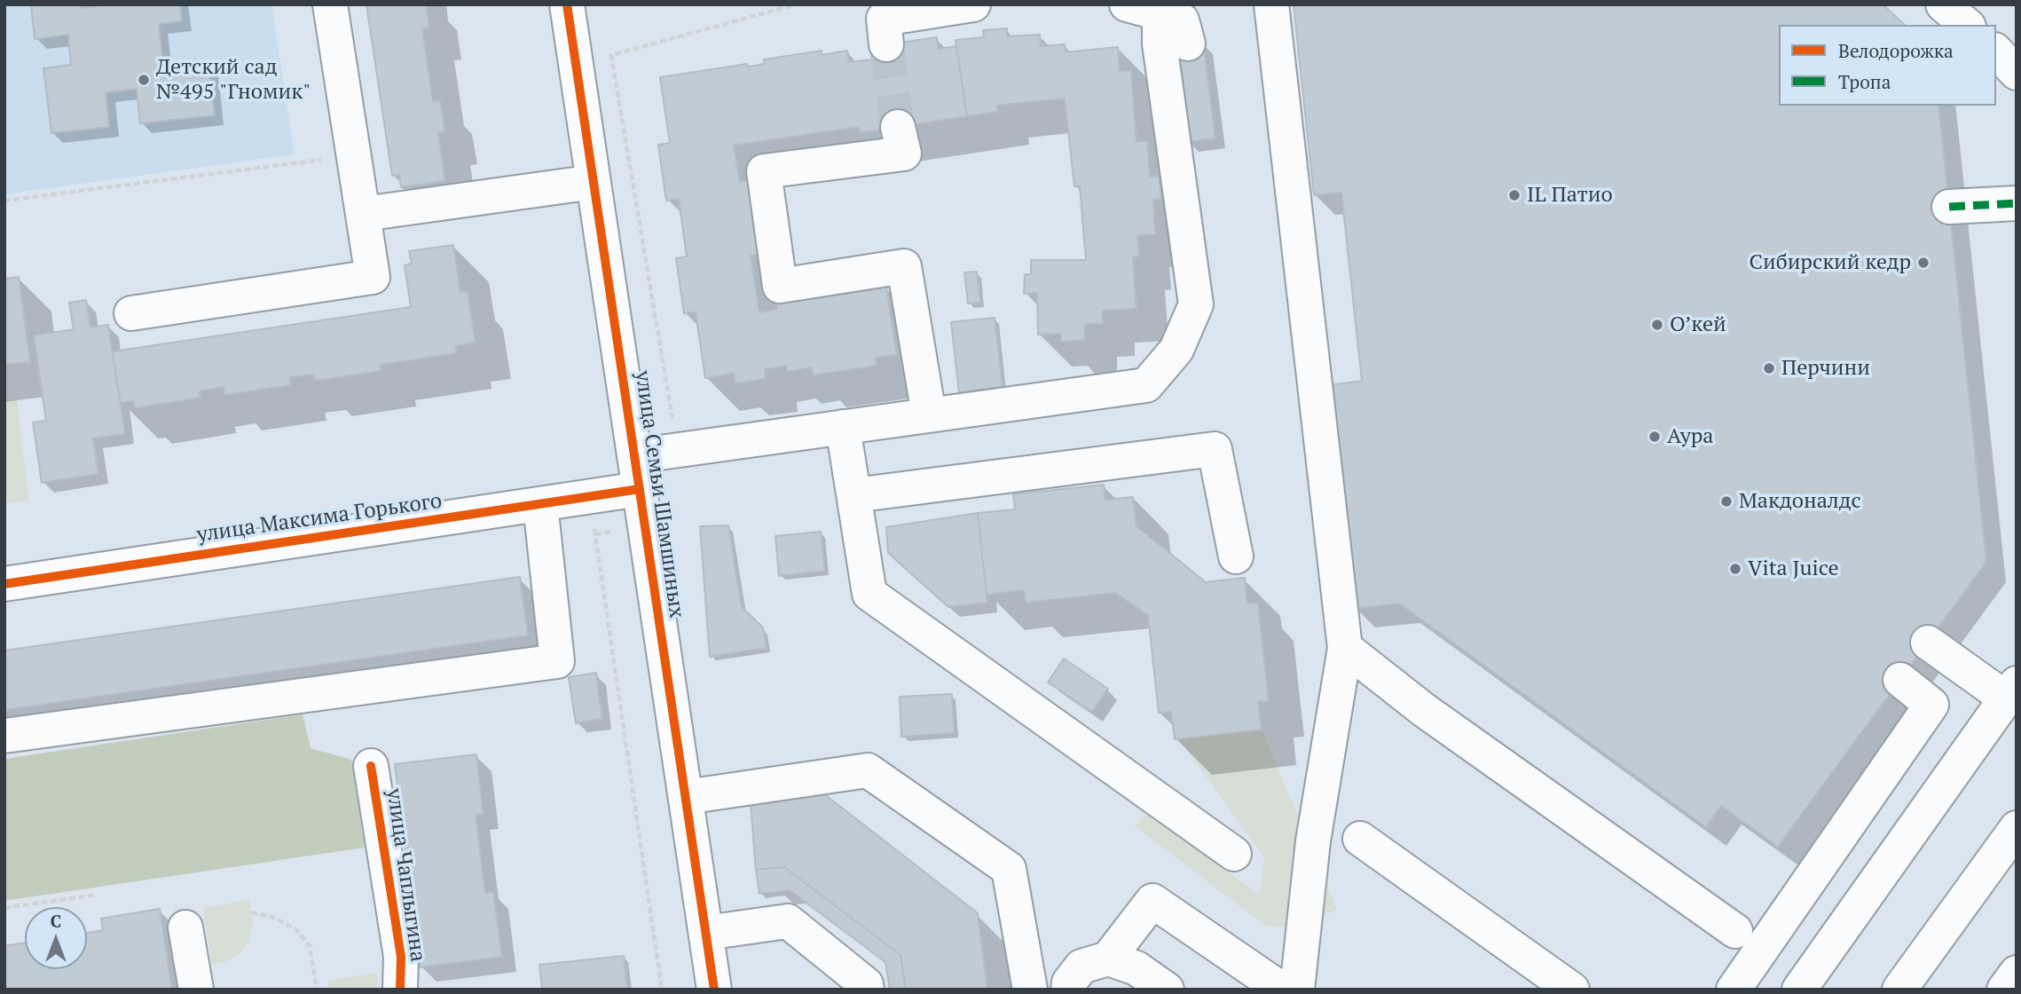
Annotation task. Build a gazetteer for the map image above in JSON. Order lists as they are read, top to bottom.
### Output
{
  "streets": {
    "main road": ["улица Семьи Шамшиных", "улица Максима Горького", "улица Чаплыгина"]
  },
  "crossings": [
    ["улица Семьи Шамшиных", "улица Максима Горького"]
  ],
  "places": [
    "Детский сад №495 \"Гномик\"",
    "IL Патио",
    "Сибирский кедр",
    "О’кей",
    "Перчини",
    "Аура",
    "Макдоналдс",
    "Vita Juice"
  ],
  "legend": ["Велодорожка", "Тропа"],
  "north": "top"
}
